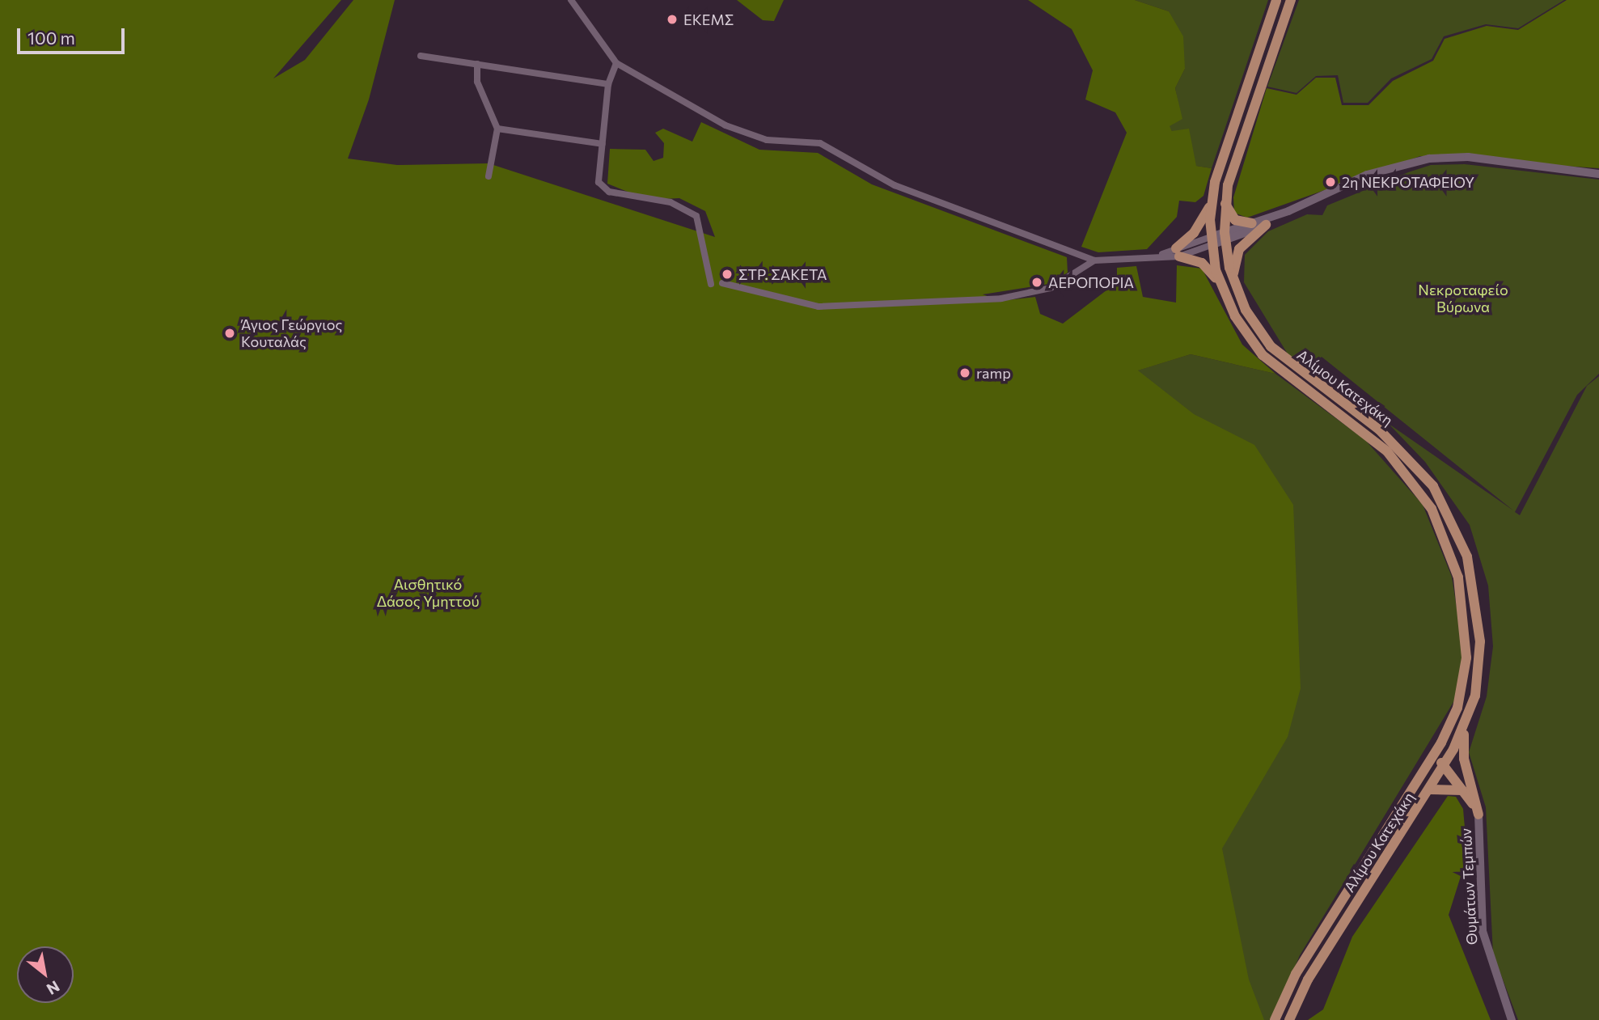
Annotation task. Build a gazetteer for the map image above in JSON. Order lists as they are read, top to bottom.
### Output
{
  "streets": {
    "main road": ["Αλίμου Κατεχάκη"],
    "street": ["Θυμάτων Τεμπών"]
  },
  "parks": ["Νεκροταφείο Βύρωνα", "Αισθητικό Δάσος Υμηττού"],
  "places": [
    "ΕΚΕΜΣ",
    "2η ΝΕΚΡΟΤΑΦΕΙΟΥ",
    "ΣΤΡ. ΣΑΚΕΤΑ",
    "ΑΕΡΟΠΟΡΙΑ",
    "Άγιος Γεώργιος Κουταλάς",
    "ramp"
  ],
  "scale_bar": "100 m",
  "north": "bottom right"
}
